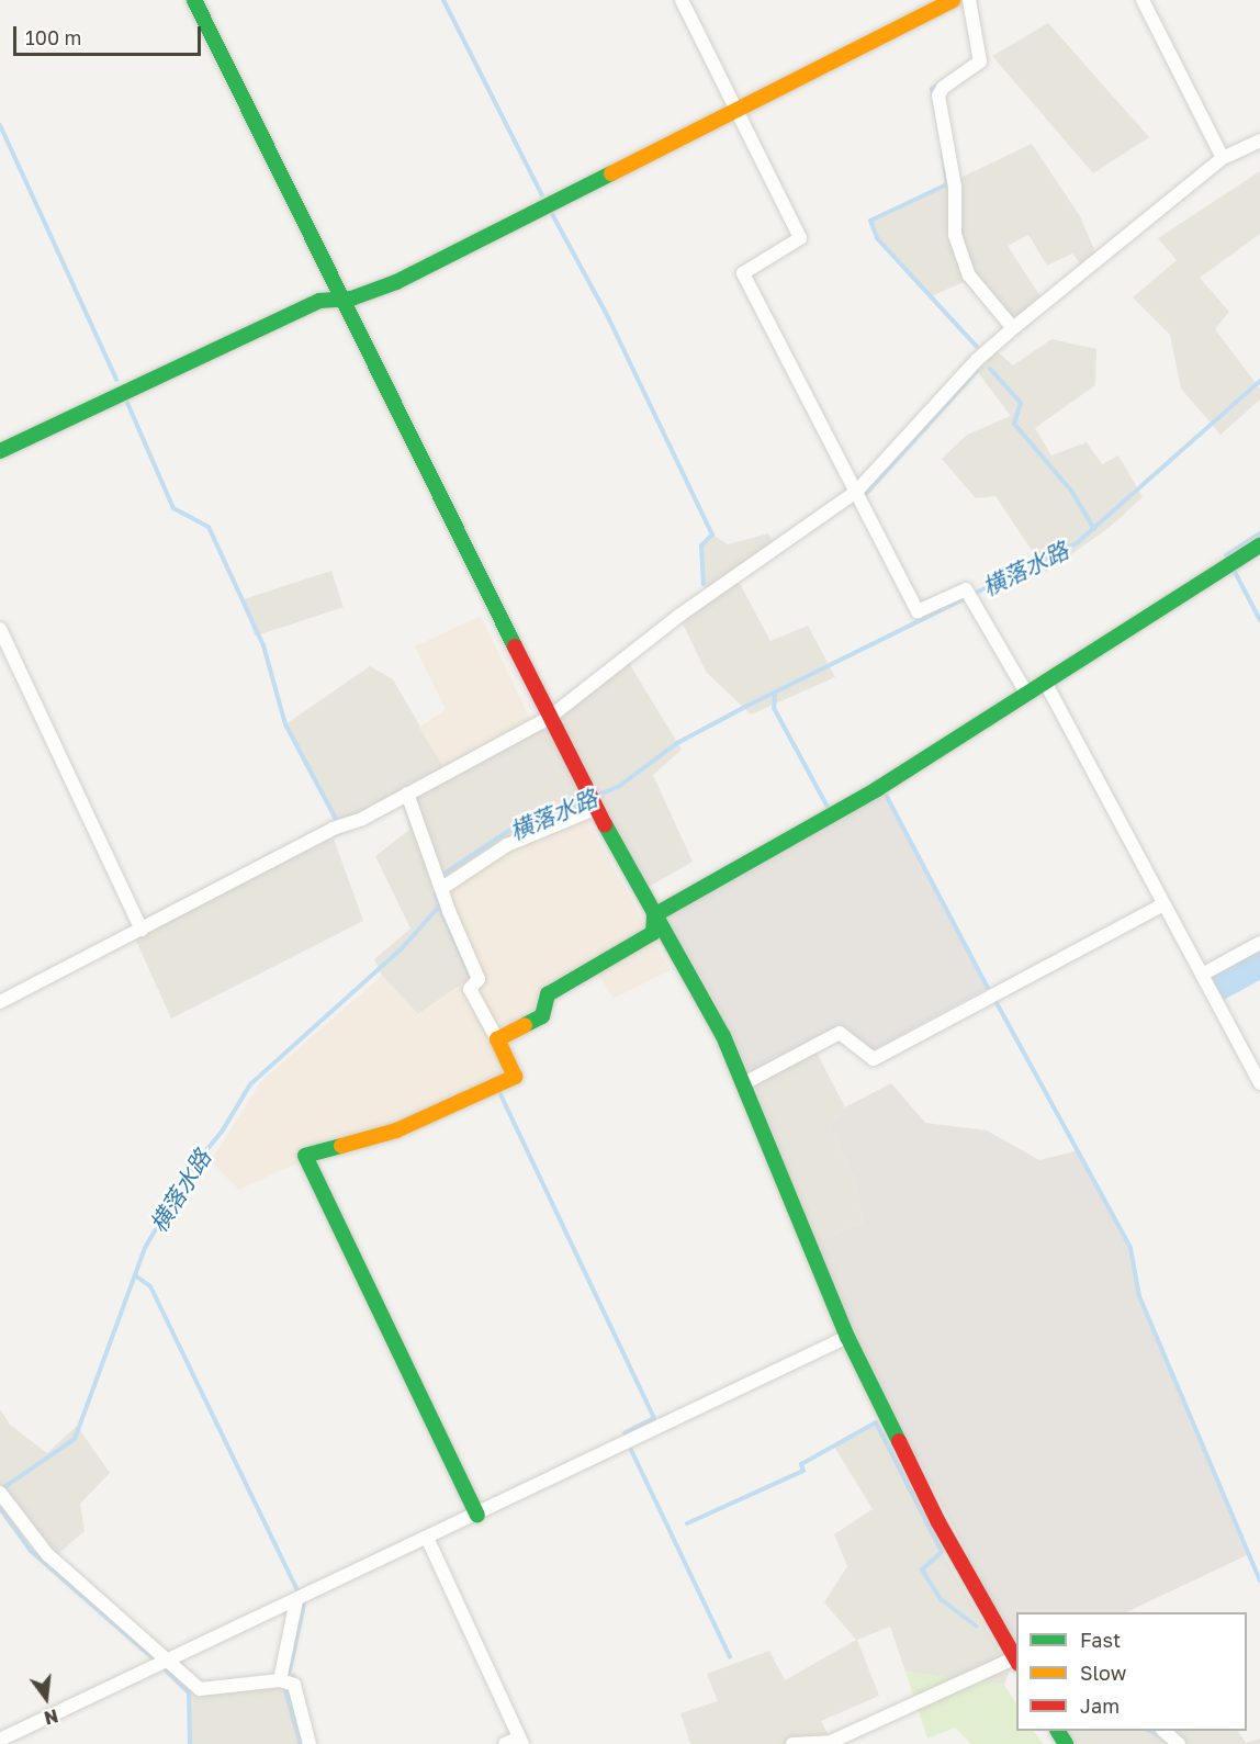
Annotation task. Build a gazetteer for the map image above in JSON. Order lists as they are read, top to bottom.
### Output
{
  "water": ["横落水路"],
  "legend": ["Fast", "Slow", "Jam"],
  "scale_bar": "100 m",
  "north": "bottom"
}
